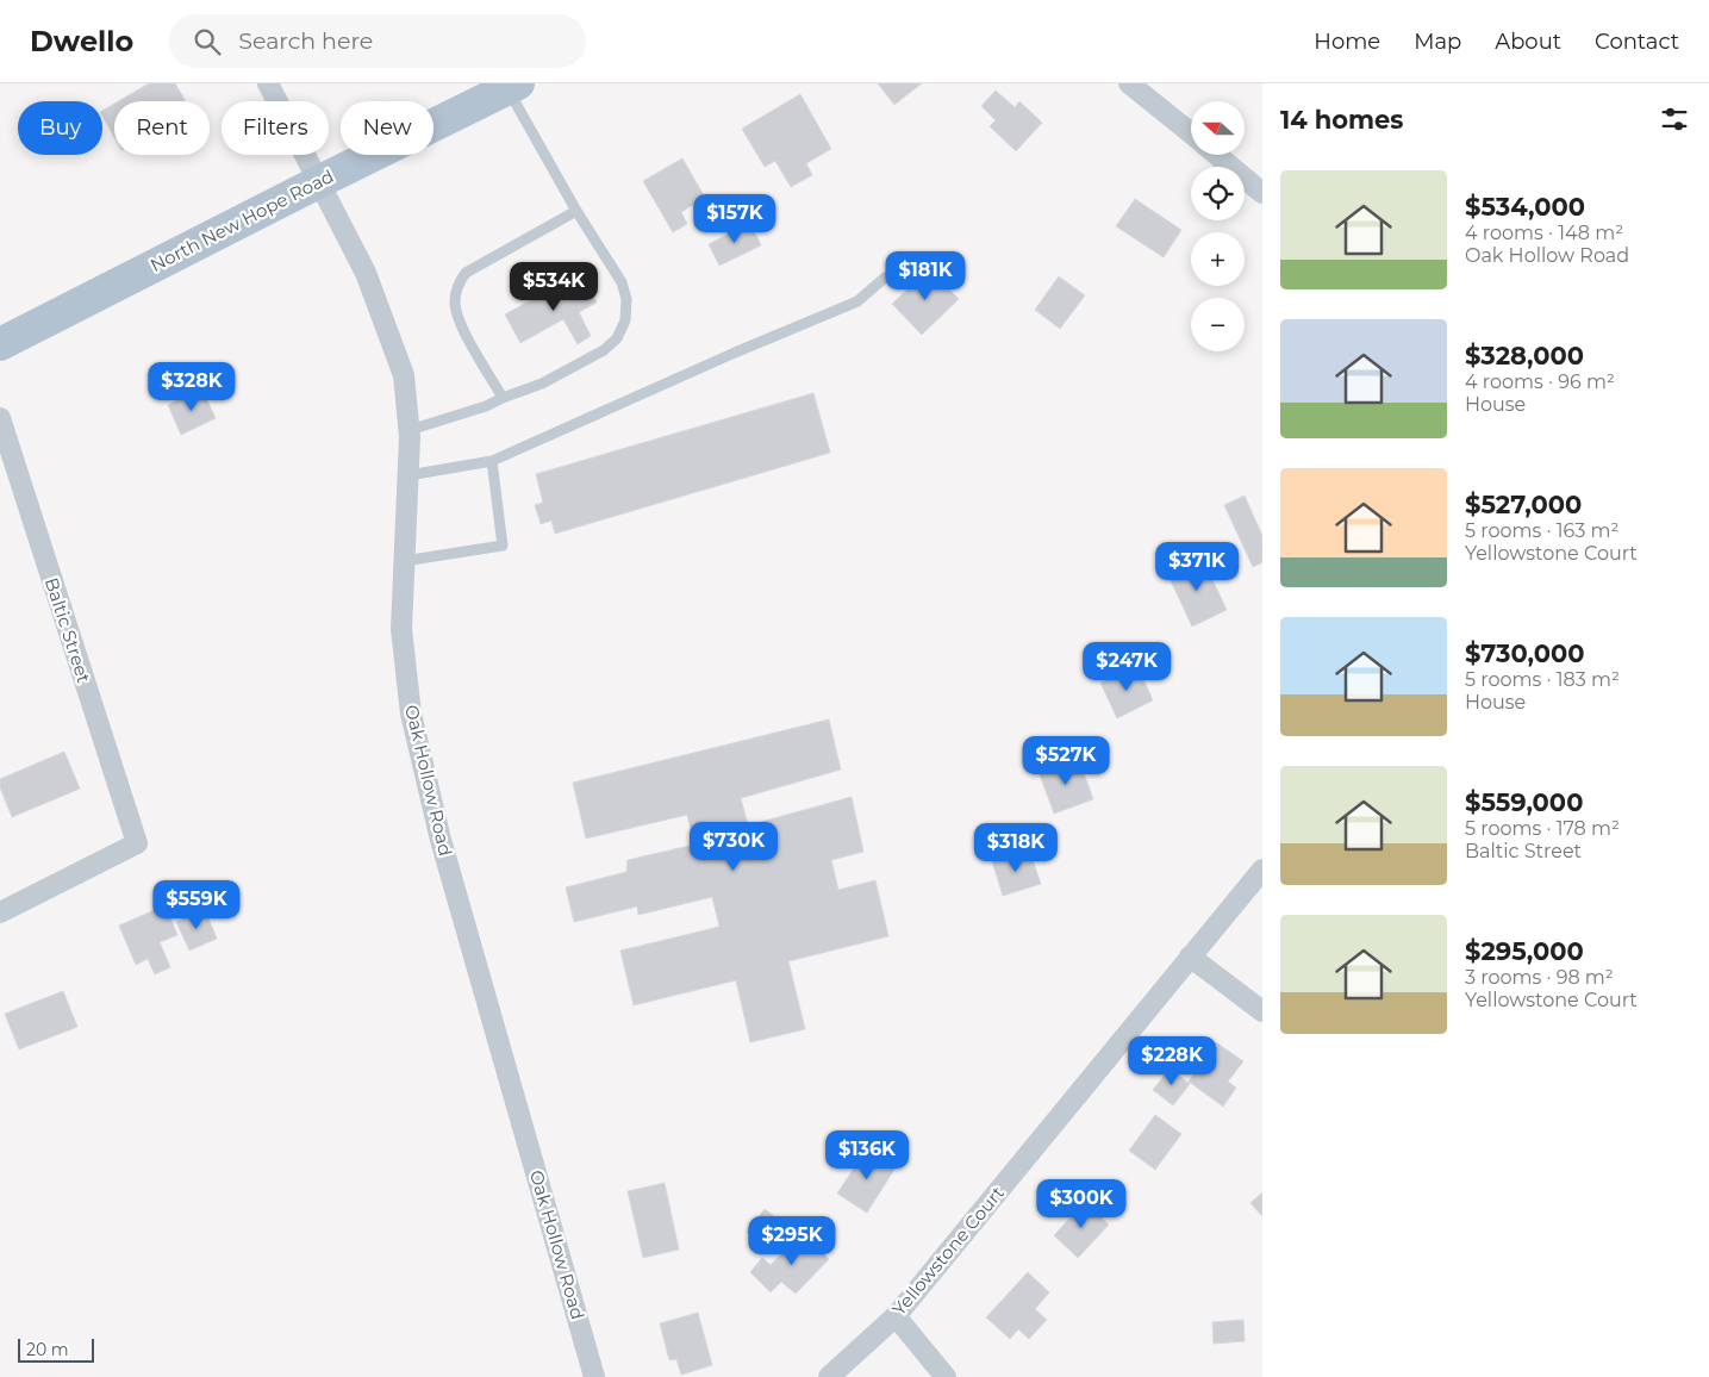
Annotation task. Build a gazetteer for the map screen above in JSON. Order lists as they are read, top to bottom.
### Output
{
  "streets": {
    "main road": ["North New Hope Road"],
    "street": ["Baltic Street", "Oak Hollow Road", "Yellowstone Court"]
  },
  "crossings": [
    ["North New Hope Road", "Oak Hollow Road"]
  ],
  "scale_bar": "20 m",
  "north": "left",
  "page": {
    "header": "Dwello",
    "search": "Search here",
    "nav": [
      "Home",
      "Map",
      "About",
      "Contact"
    ],
    "heading": "14 homes",
    "map_buttons": ["+", "−"],
    "chip": [
      "Buy",
      "Rent",
      "Filters",
      "New"
    ],
    "list": [
      {
        "name": "$534,000",
        "note": "4 rooms · 148 m² · Oak Hollow Road"
      },
      {
        "name": "$328,000",
        "note": "4 rooms · 96 m² · House"
      },
      {
        "name": "$527,000",
        "note": "5 rooms · 163 m² · Yellowstone Court"
      },
      {
        "name": "$730,000",
        "note": "5 rooms · 183 m² · House"
      },
      {
        "name": "$559,000",
        "note": "5 rooms · 178 m² · Baltic Street"
      },
      {
        "name": "$295,000",
        "note": "3 rooms · 98 m² · Yellowstone Court"
      }
    ],
    "price": [
      "$157K",
      "$181K",
      "$534K",
      "$328K",
      "$371K",
      "$247K",
      "$527K",
      "$730K",
      "$318K",
      "$559K",
      "$228K",
      "$136K",
      "$300K",
      "$295K"
    ],
    "scale": "20 m"
  }
}
